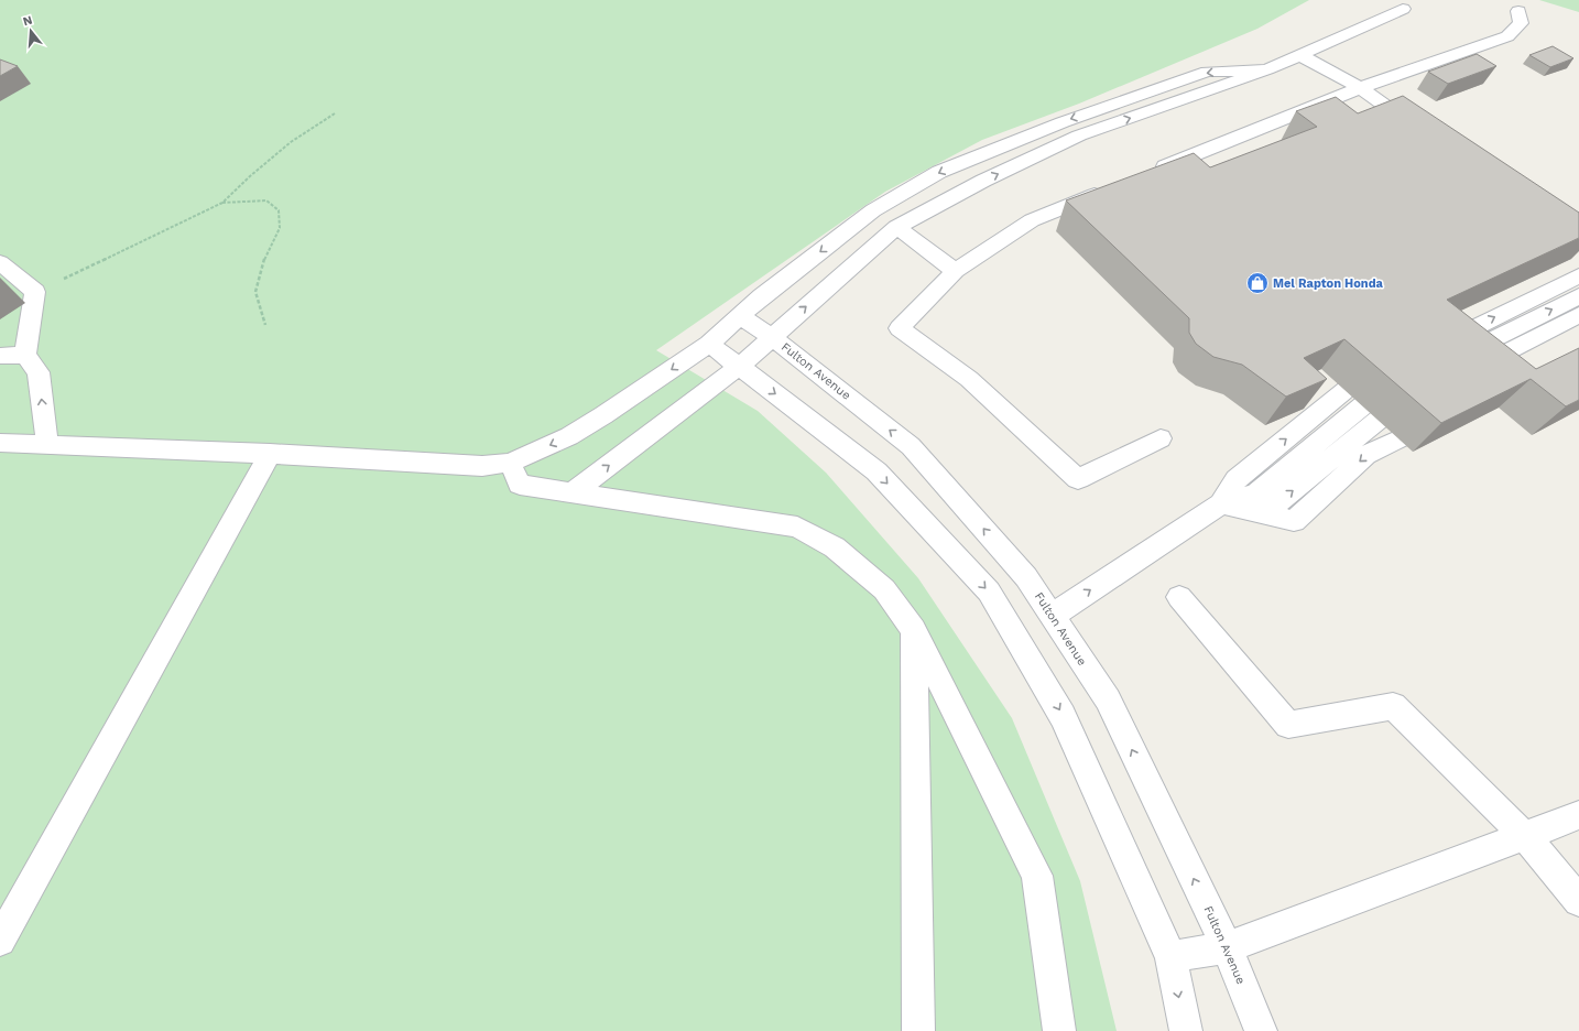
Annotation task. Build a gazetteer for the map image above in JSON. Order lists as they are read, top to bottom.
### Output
{
  "streets": {
    "street": ["Fulton Avenue"]
  },
  "places": {
    "shop": ["Mel Rapton Honda"]
  },
  "north": "top"
}
